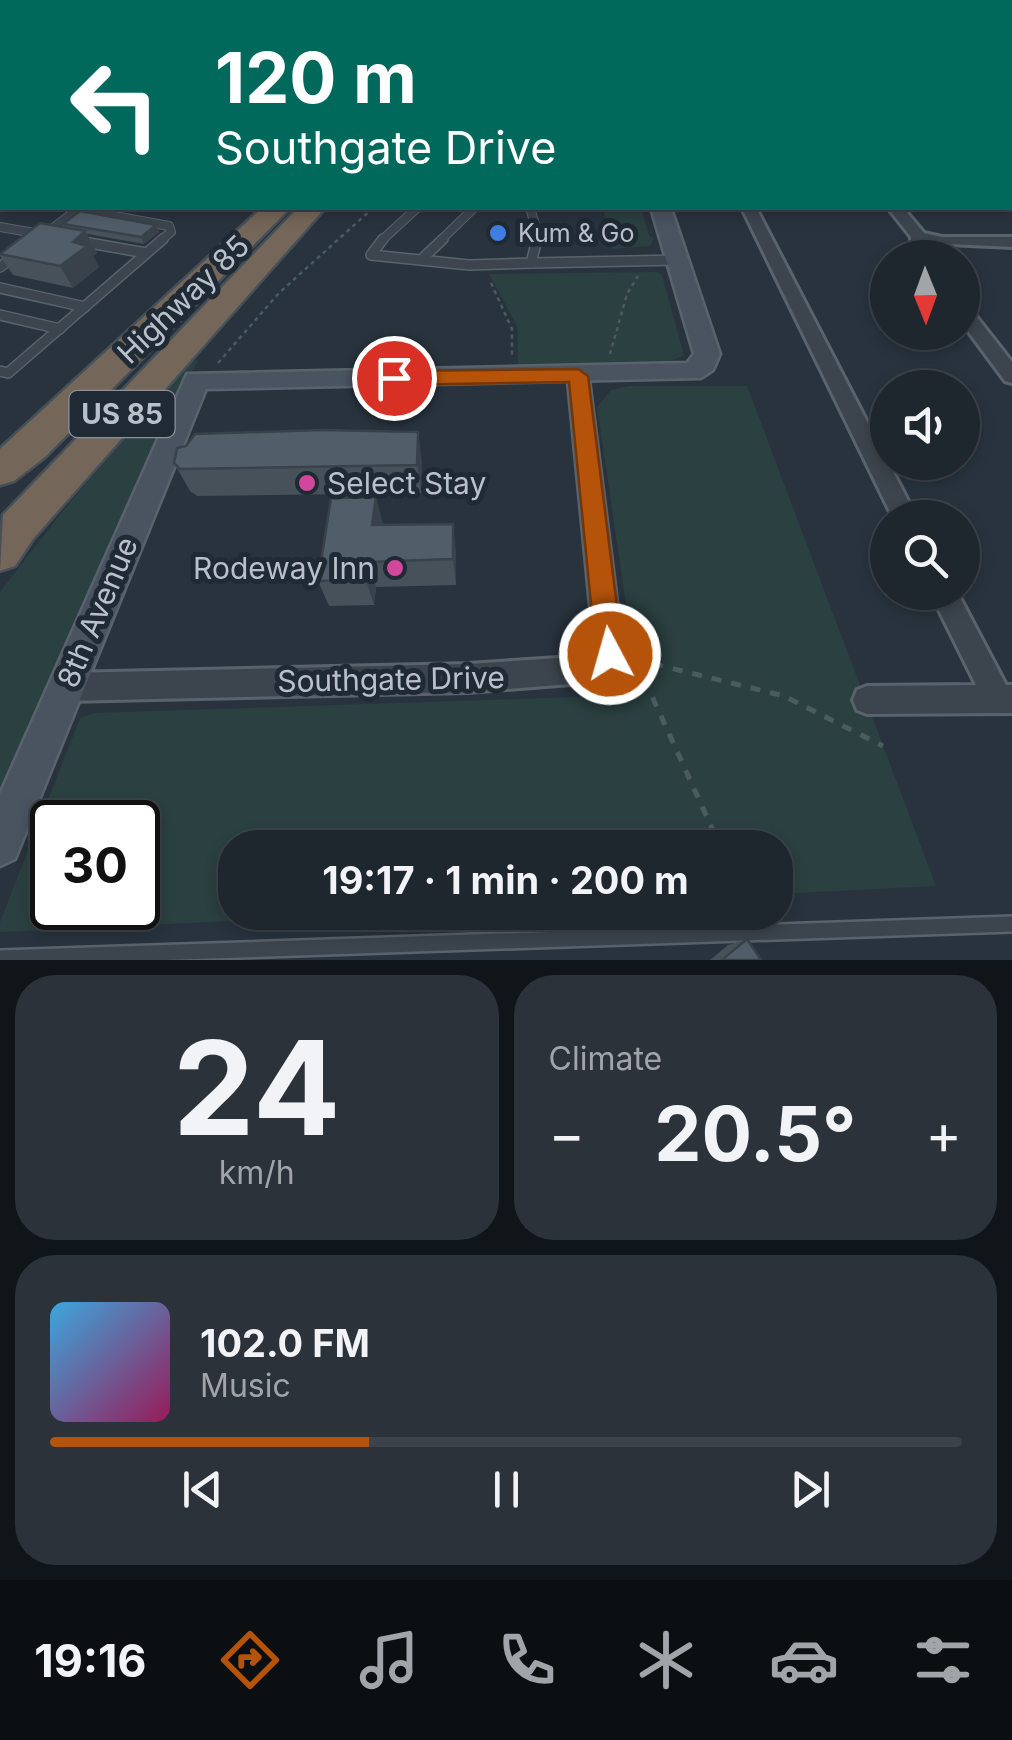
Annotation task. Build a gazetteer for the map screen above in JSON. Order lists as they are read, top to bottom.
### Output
{
  "streets": {
    "highway": ["Highway 85", "US 85"],
    "street": ["8th Avenue", "Southgate Drive"]
  },
  "crossings": [
    ["8th Avenue", "Southgate Drive"]
  ],
  "places": ["Kum & Go", "Select Stay", "Rodeway Inn"],
  "north": "bottom",
  "page": {
    "turn": ["120 m", "Southgate Drive"],
    "limit": "30",
    "trip": "19:17 · 1 min · 200 m",
    "tile": [
      ["24", "km/h"],
      "Climate"
    ],
    "heat": ["−", "20.5°", "+"],
    "song": ["102.0 FM", "Music"],
    "tabs": "19:16"
  }
}
